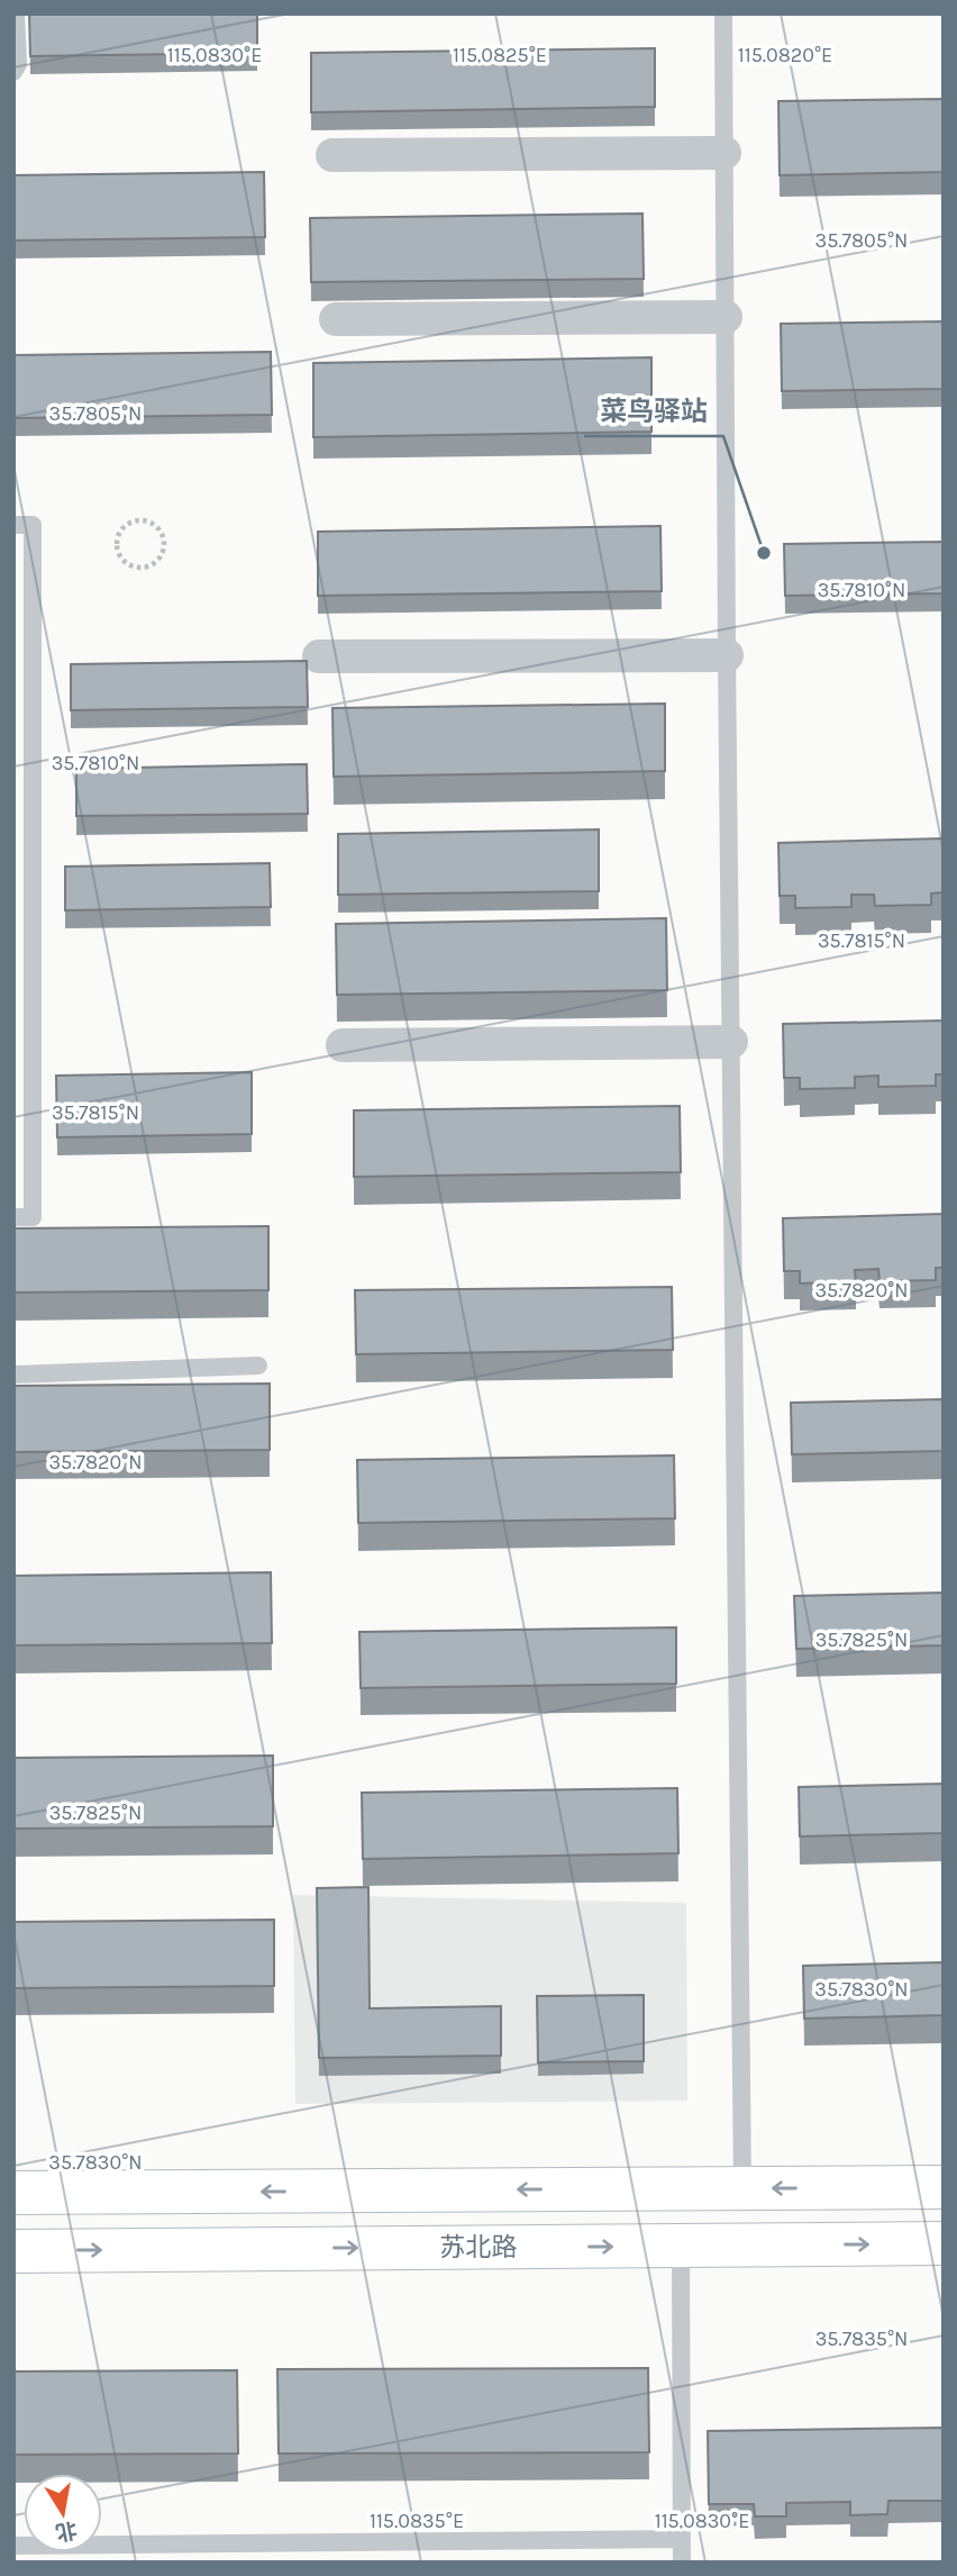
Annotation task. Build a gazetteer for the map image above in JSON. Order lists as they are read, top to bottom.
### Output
{
  "streets": {
    "main road": ["苏北路"]
  },
  "places": ["菜鸟驿站"],
  "north": "bottom",
  "coordinates": [
    "115.0830°E",
    "115.0825°E",
    "115.0820°E",
    "35.7805°N",
    "35.7810°N",
    "35.7815°N",
    "35.7820°N",
    "35.7825°N",
    "35.7830°N",
    "35.7835°N",
    "115.0835°E"
  ]
}
